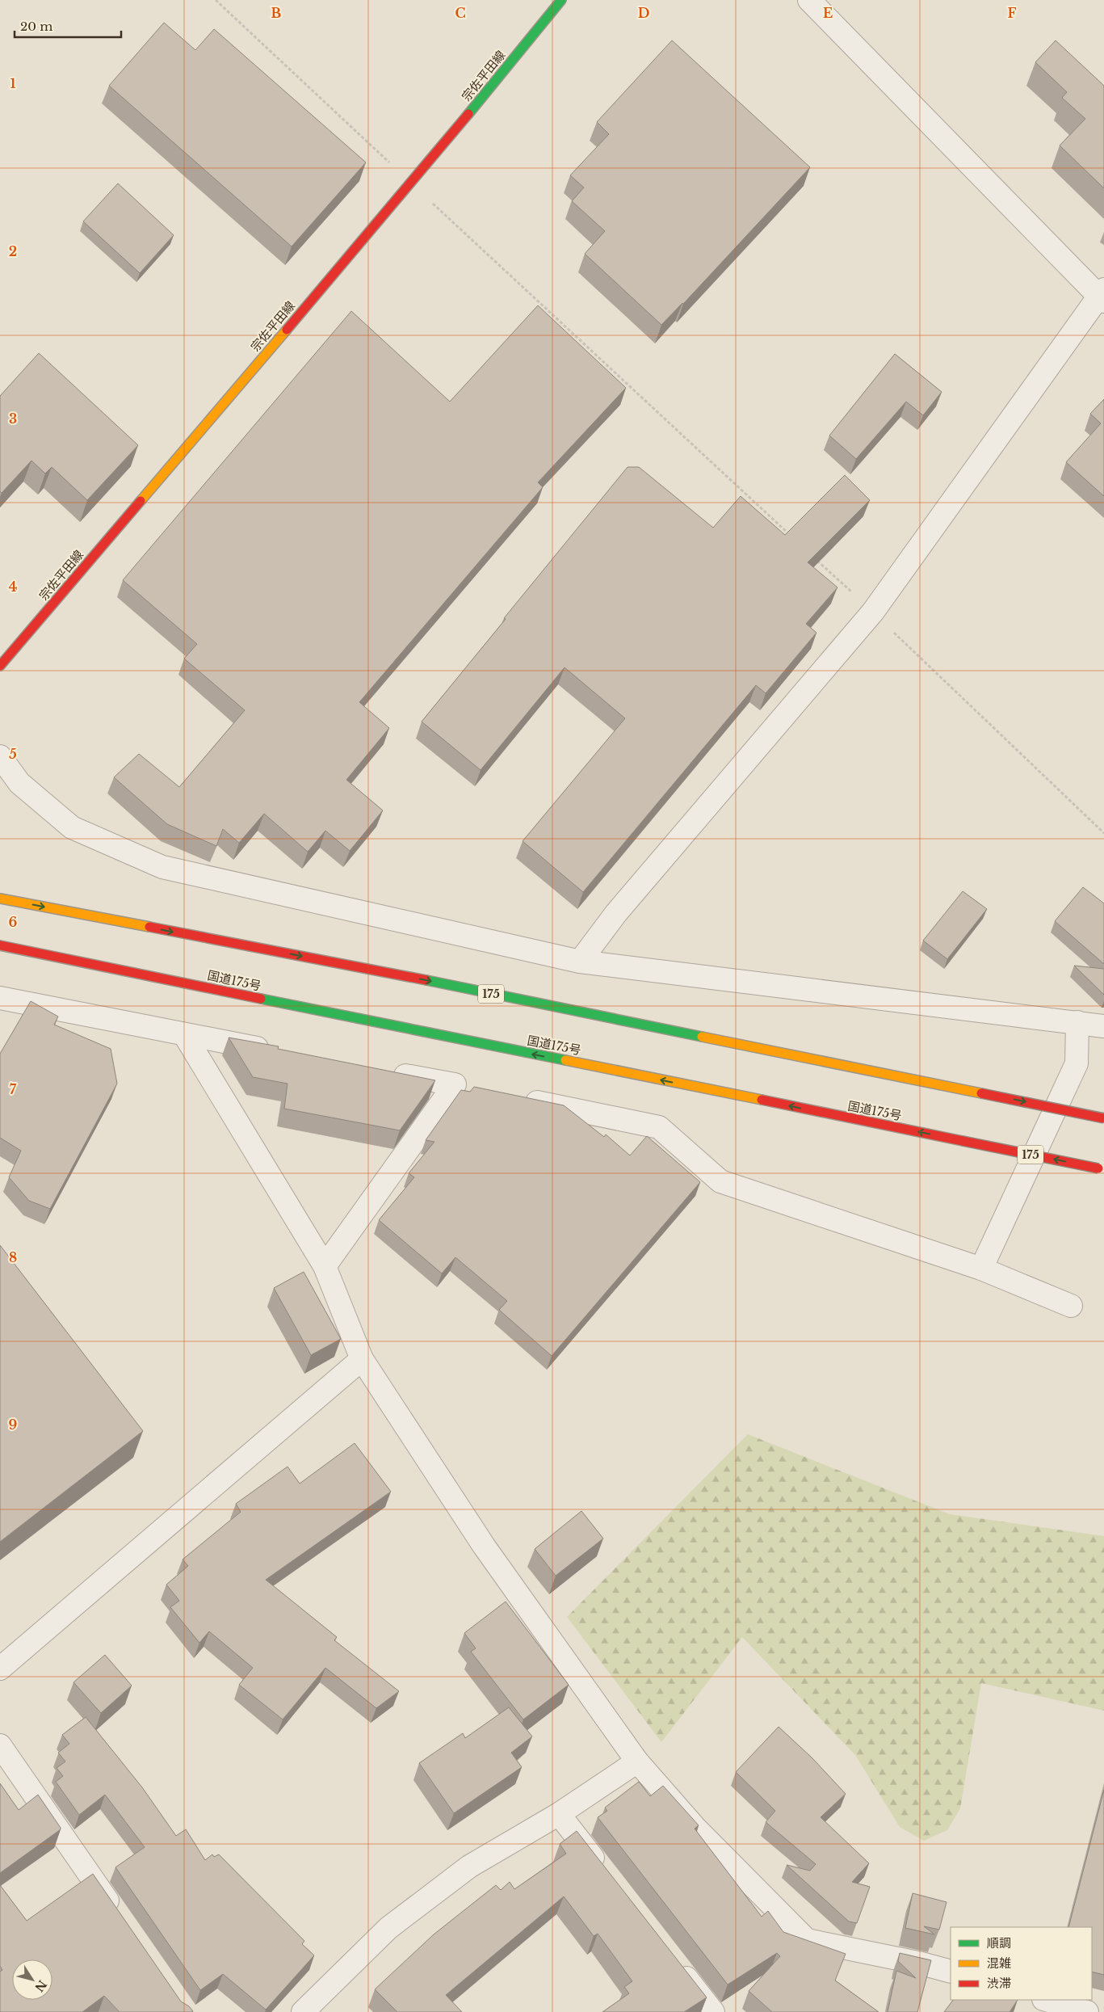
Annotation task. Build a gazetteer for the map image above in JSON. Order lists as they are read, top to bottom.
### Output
{
  "streets": {
    "main road": ["宗佐平田線", "国道175号", "175"]
  },
  "legend": ["順調", "混雑", "渋滞"],
  "scale_bar": "20 m",
  "north": "bottom right",
  "grid": {
    "columns": [
      "B",
      "C",
      "D",
      "E",
      "F"
    ],
    "rows": [
      "1",
      "2",
      "3",
      "4",
      "5",
      "6",
      "7",
      "8",
      "9"
    ]
  }
}
